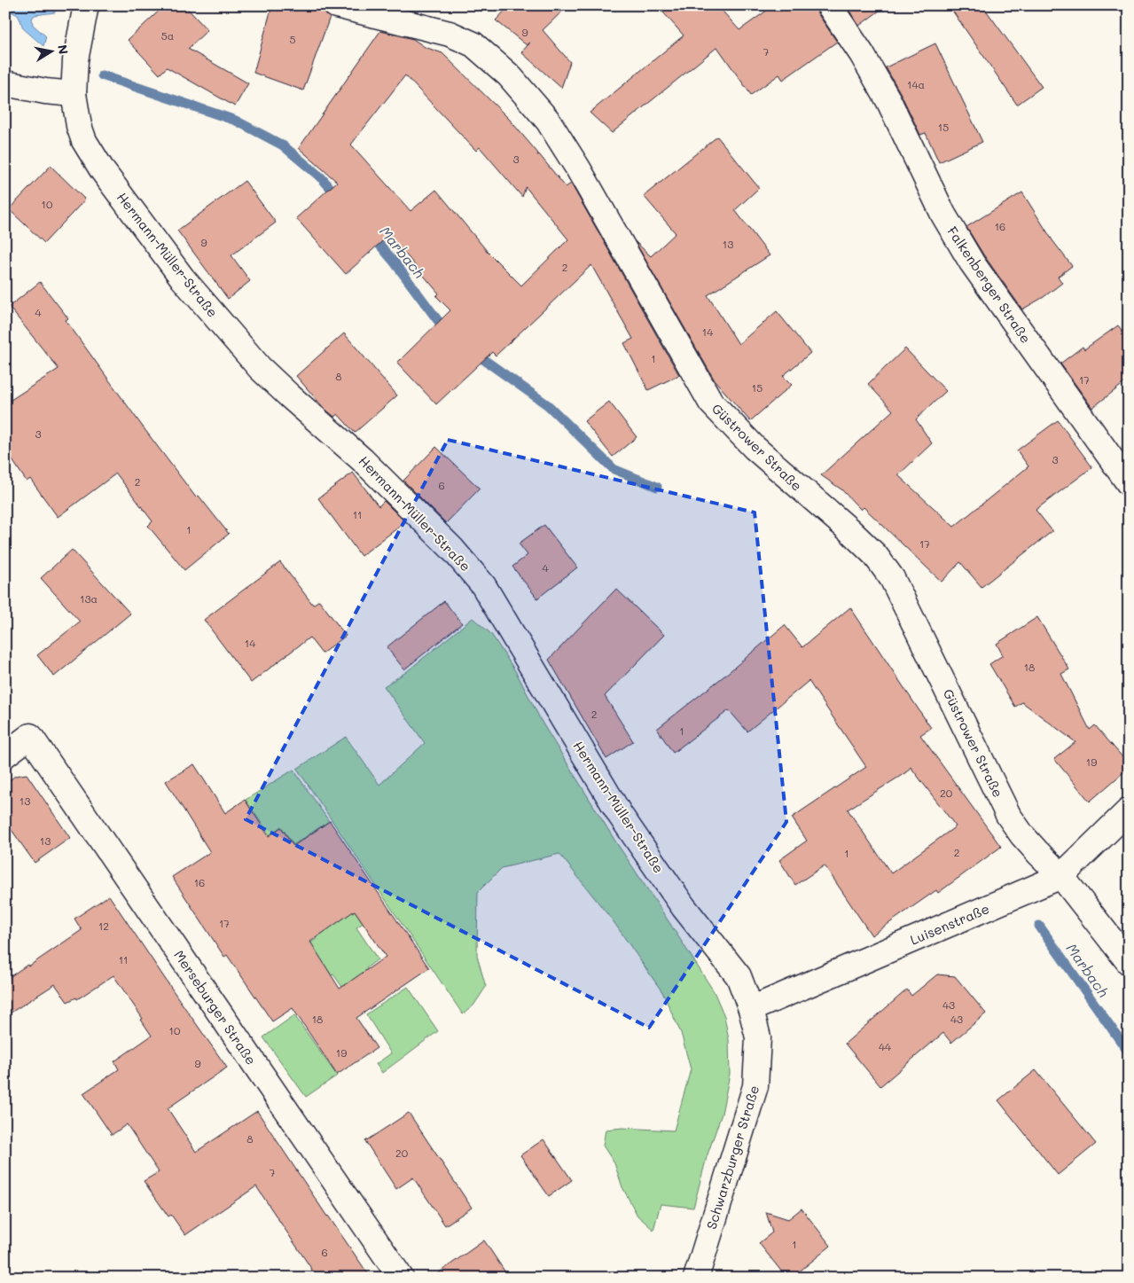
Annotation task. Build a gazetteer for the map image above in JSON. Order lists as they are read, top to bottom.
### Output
{
  "streets": {
    "street": [
      "Hermann-Müller-Straße",
      "Falkenberger Straße",
      "Güstrower Straße",
      "Luisenstraße",
      "Merseburger Straße",
      "Schwarzburger Straße"
    ]
  },
  "crossings": [
    ["Hermann-Müller-Straße", "Luisenstraße"],
    ["Hermann-Müller-Straße", "Schwarzburger Straße"],
    ["Güstrower Straße", "Luisenstraße"],
    ["Luisenstraße", "Schwarzburger Straße"]
  ],
  "water": ["Marbach"],
  "house_numbers": [
    "9",
    "5a",
    "5",
    "7",
    "14a",
    "15",
    "3",
    "10",
    "16",
    "9",
    "13",
    "2",
    "4",
    "14",
    "1",
    "8",
    "17",
    "15",
    "3",
    "3",
    "2",
    "6",
    "11",
    "1",
    "17",
    "4",
    "13a",
    "14",
    "18",
    "2",
    "1",
    "19",
    "20",
    "13",
    "13",
    "2",
    "1",
    "16",
    "17",
    "12",
    "11",
    "43",
    "18",
    "43",
    "10",
    "44",
    "19",
    "9",
    "8",
    "20",
    "7",
    "1",
    "6"
  ],
  "north": "right"
}
